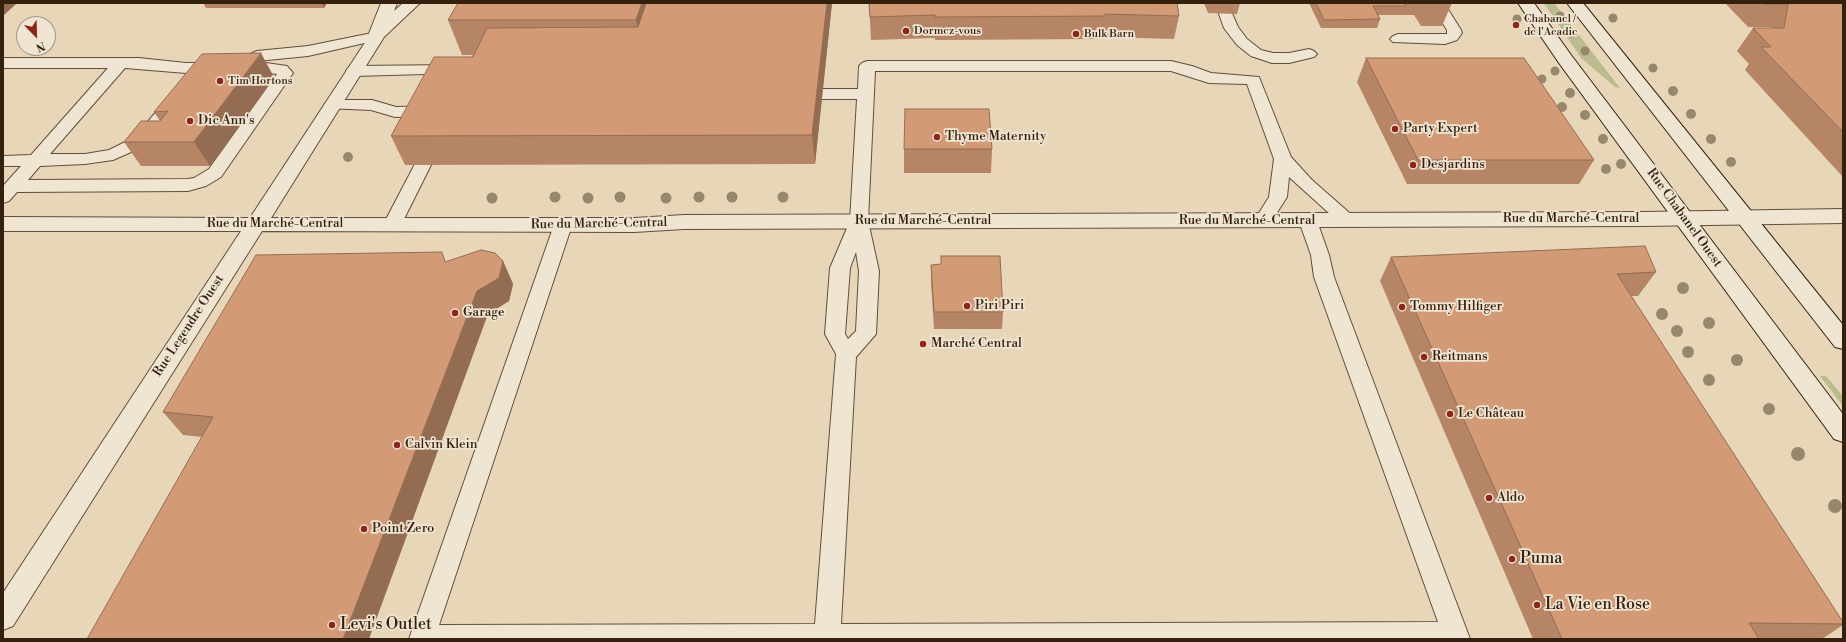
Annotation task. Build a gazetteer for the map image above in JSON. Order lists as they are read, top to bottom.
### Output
{
  "streets": {
    "street": ["Rue Chabanel Ouest", "Rue du Marché-Central", "Rue Legendre Ouest"]
  },
  "crossings": [
    ["Rue Chabanel Ouest", "Rue du Marché-Central"],
    ["Rue du Marché-Central", "Rue Legendre Ouest"]
  ],
  "places": [
    "Chabanel / de l'Acadie",
    "Dormez-vous",
    "Bulk Barn",
    "Tim Hortons",
    "Dic Ann's",
    "Party Expert",
    "Thyme Maternity",
    "Desjardins",
    "Piri Piri",
    "Tommy Hilfiger",
    "Garage",
    "Marché Central",
    "Reitmans",
    "Le Château",
    "Calvin Klein",
    "Aldo",
    "Point Zero",
    "Puma",
    "La Vie en Rose",
    "Levi's Outlet"
  ],
  "north": "bottom right"
}
